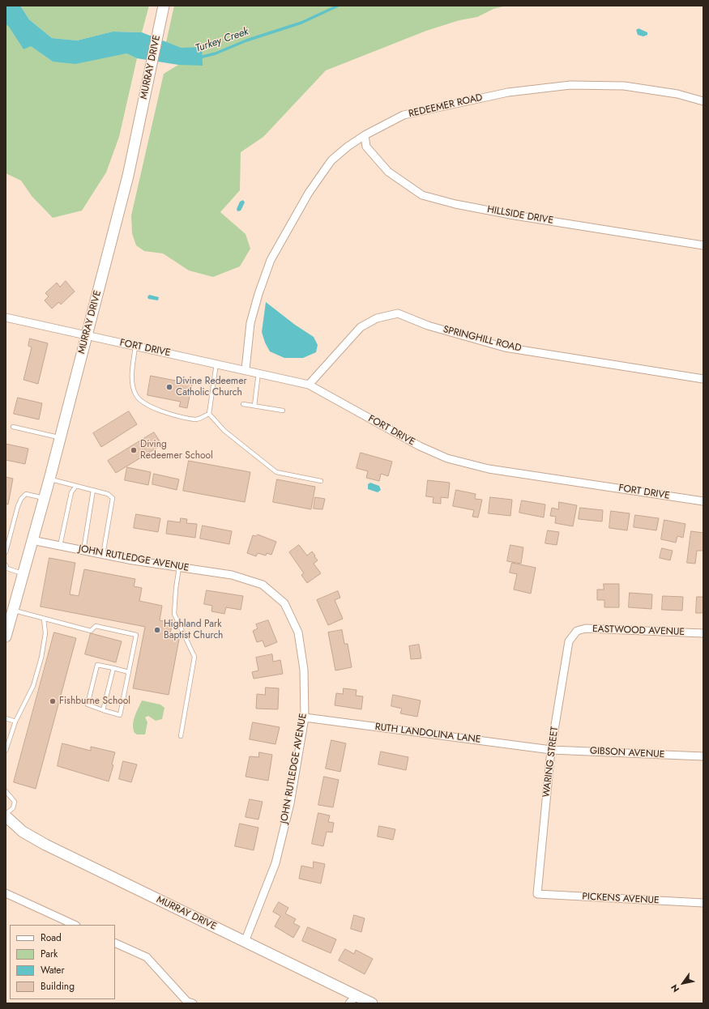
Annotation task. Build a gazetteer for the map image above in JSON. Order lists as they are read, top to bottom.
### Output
{
  "streets": {
    "street": [
      "MURRAY DRIVE",
      "REDEEMER ROAD",
      "HILLSIDE DRIVE",
      "SPRINGHILL ROAD",
      "FORT DRIVE",
      "JOHN RUTLEDGE AVENUE",
      "EASTWOOD AVENUE",
      "RUTH LANDOLINA LANE",
      "GIBSON AVENUE",
      "WARING STREET",
      "PICKENS AVENUE"
    ]
  },
  "crossings": [
    ["MURRAY DRIVE", "FORT DRIVE"],
    ["MURRAY DRIVE", "JOHN RUTLEDGE AVENUE"],
    ["REDEEMER ROAD", "HILLSIDE DRIVE"],
    ["REDEEMER ROAD", "FORT DRIVE"],
    ["SPRINGHILL ROAD", "FORT DRIVE"],
    ["JOHN RUTLEDGE AVENUE", "RUTH LANDOLINA LANE"],
    ["EASTWOOD AVENUE", "WARING STREET"],
    ["RUTH LANDOLINA LANE", "GIBSON AVENUE"],
    ["RUTH LANDOLINA LANE", "WARING STREET"],
    ["GIBSON AVENUE", "WARING STREET"],
    ["WARING STREET", "PICKENS AVENUE"]
  ],
  "water": ["Turkey Creek"],
  "places": [
    "Divine Redeemer Catholic Church",
    "Diving Redeemer School",
    "Highland Park Baptist Church",
    "Fishburne School"
  ],
  "legend": [
    "Road",
    "Park",
    "Water",
    "Building"
  ],
  "north": "bottom left"
}
